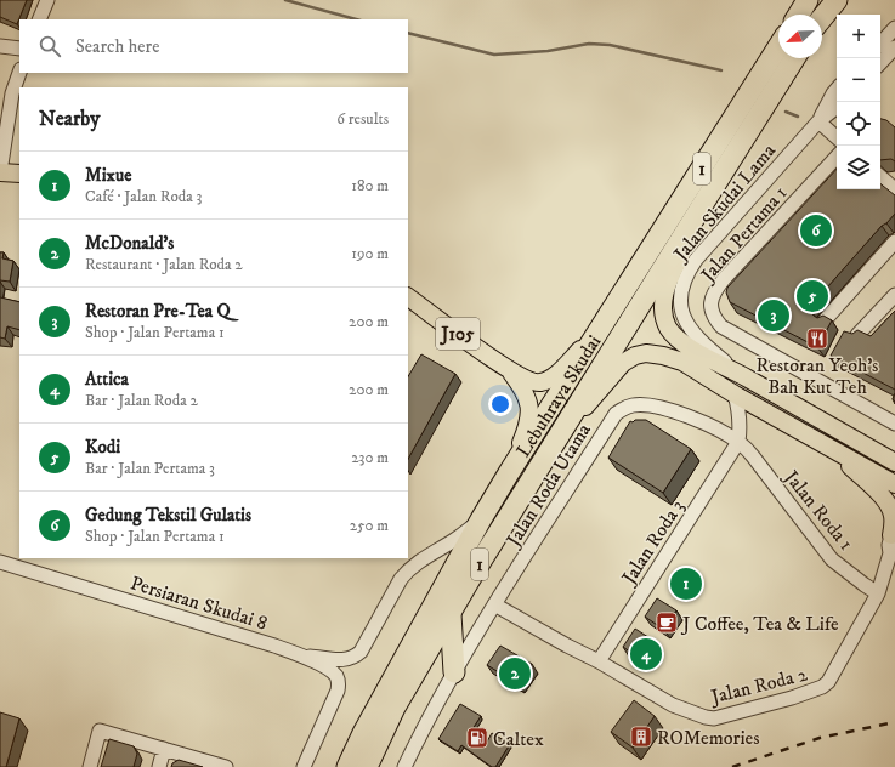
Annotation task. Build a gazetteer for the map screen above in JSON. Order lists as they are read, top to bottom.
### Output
{
  "streets": {
    "highway": ["1", "Lebuhraya Skudai"],
    "main road": ["J105"],
    "street": [
      "Jalan Skudai Lama",
      "Jalan Pertama 1",
      "Jalan Roda Utama",
      "Jalan Roda 1",
      "Jalan Roda 3",
      "Persiaran Skudai 8",
      "Jalan Roda 2"
    ]
  },
  "crossings": [
    ["J105", "Lebuhraya Skudai"],
    ["Jalan Roda Utama", "Jalan Roda 1"],
    ["Jalan Roda Utama", "Jalan Roda 3"],
    ["Jalan Roda Utama", "Jalan Roda 2"],
    ["Jalan Roda 1", "Jalan Roda 3"],
    ["Jalan Roda 1", "Jalan Roda 2"],
    ["Jalan Roda 3", "Jalan Roda 2"]
  ],
  "places": {
    "restaurant": ["Restoran Yeoh's Bah Kut Teh"],
    "cafe": ["J Coffee, Tea & Life"],
    "building": ["ROMemories"],
    "fuel station": ["Caltex"]
  },
  "north": "bottom left",
  "page": {
    "map_buttons": ["+", "−"],
    "search": "Search here",
    "heading": ["Nearby", "6 results"],
    "list": [
      {
        "mark": "1",
        "name": "Mixue",
        "note": "Café · Jalan Roda 3",
        "value": "180 m"
      },
      {
        "mark": "2",
        "name": "McDonald's",
        "note": "Restaurant · Jalan Roda 2",
        "value": "190 m"
      },
      {
        "mark": "3",
        "name": "Restoran Pre-Tea Q",
        "note": "Shop · Jalan Pertama 1",
        "value": "200 m"
      },
      {
        "mark": "4",
        "name": "Attica",
        "note": "Bar · Jalan Roda 2",
        "value": "200 m"
      },
      {
        "mark": "5",
        "name": "Kodi",
        "note": "Bar · Jalan Pertama 3",
        "value": "230 m"
      },
      {
        "mark": "6",
        "name": "Gedung Tekstil Gulatis",
        "note": "Shop · Jalan Pertama 1",
        "value": "250 m"
      }
    ],
    "pins": [
      "6",
      "5",
      "3",
      "1",
      "4",
      "2"
    ]
  }
}
